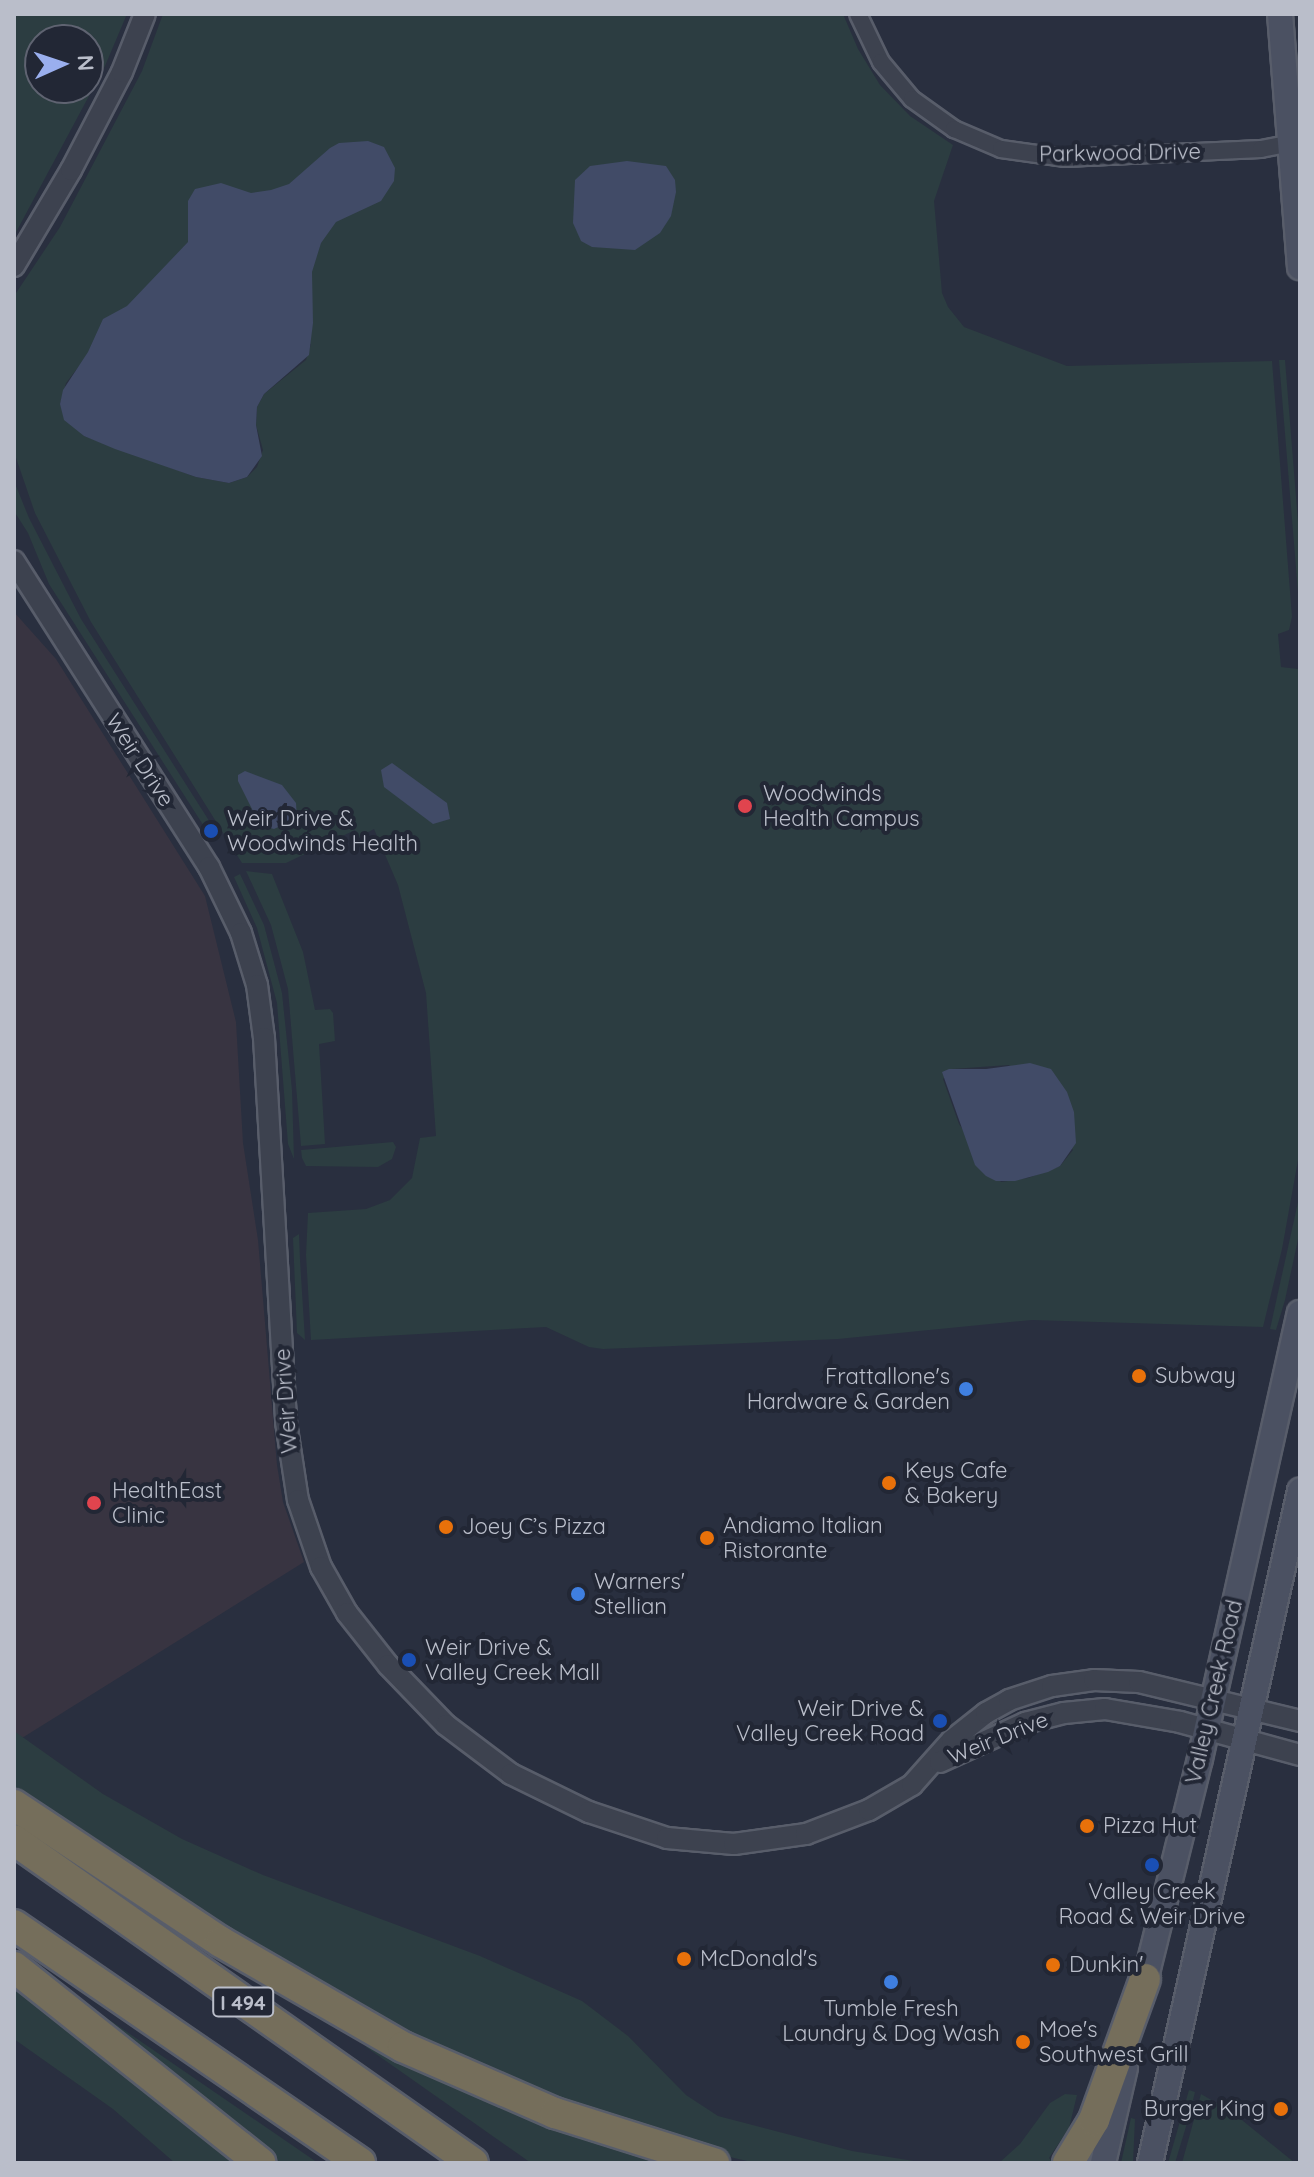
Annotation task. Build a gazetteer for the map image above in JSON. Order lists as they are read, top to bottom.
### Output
{
  "streets": {
    "highway": ["I 494"],
    "main road": ["Valley Creek Road"],
    "street": ["Parkwood Drive", "Weir Drive"]
  },
  "crossings": [
    ["Weir Drive", "Valley Creek Road"]
  ],
  "places": [
    "Woodwinds Health Campus",
    "Weir Drive & Woodwinds Health",
    "Subway",
    "Frattallone's Hardware & Garden",
    "Keys Cafe & Bakery",
    "HealthEast Clinic",
    "Joey C’s Pizza",
    "Andiamo Italian Ristorante",
    "Warners' Stellian",
    "Weir Drive & Valley Creek Mall",
    "Weir Drive & Valley Creek Road",
    "Pizza Hut",
    "Valley Creek Road & Weir Drive",
    "McDonald's",
    "Dunkin'",
    "Tumble Fresh Laundry & Dog Wash",
    "Moe's Southwest Grill",
    "Burger King"
  ],
  "north": "right"
}
